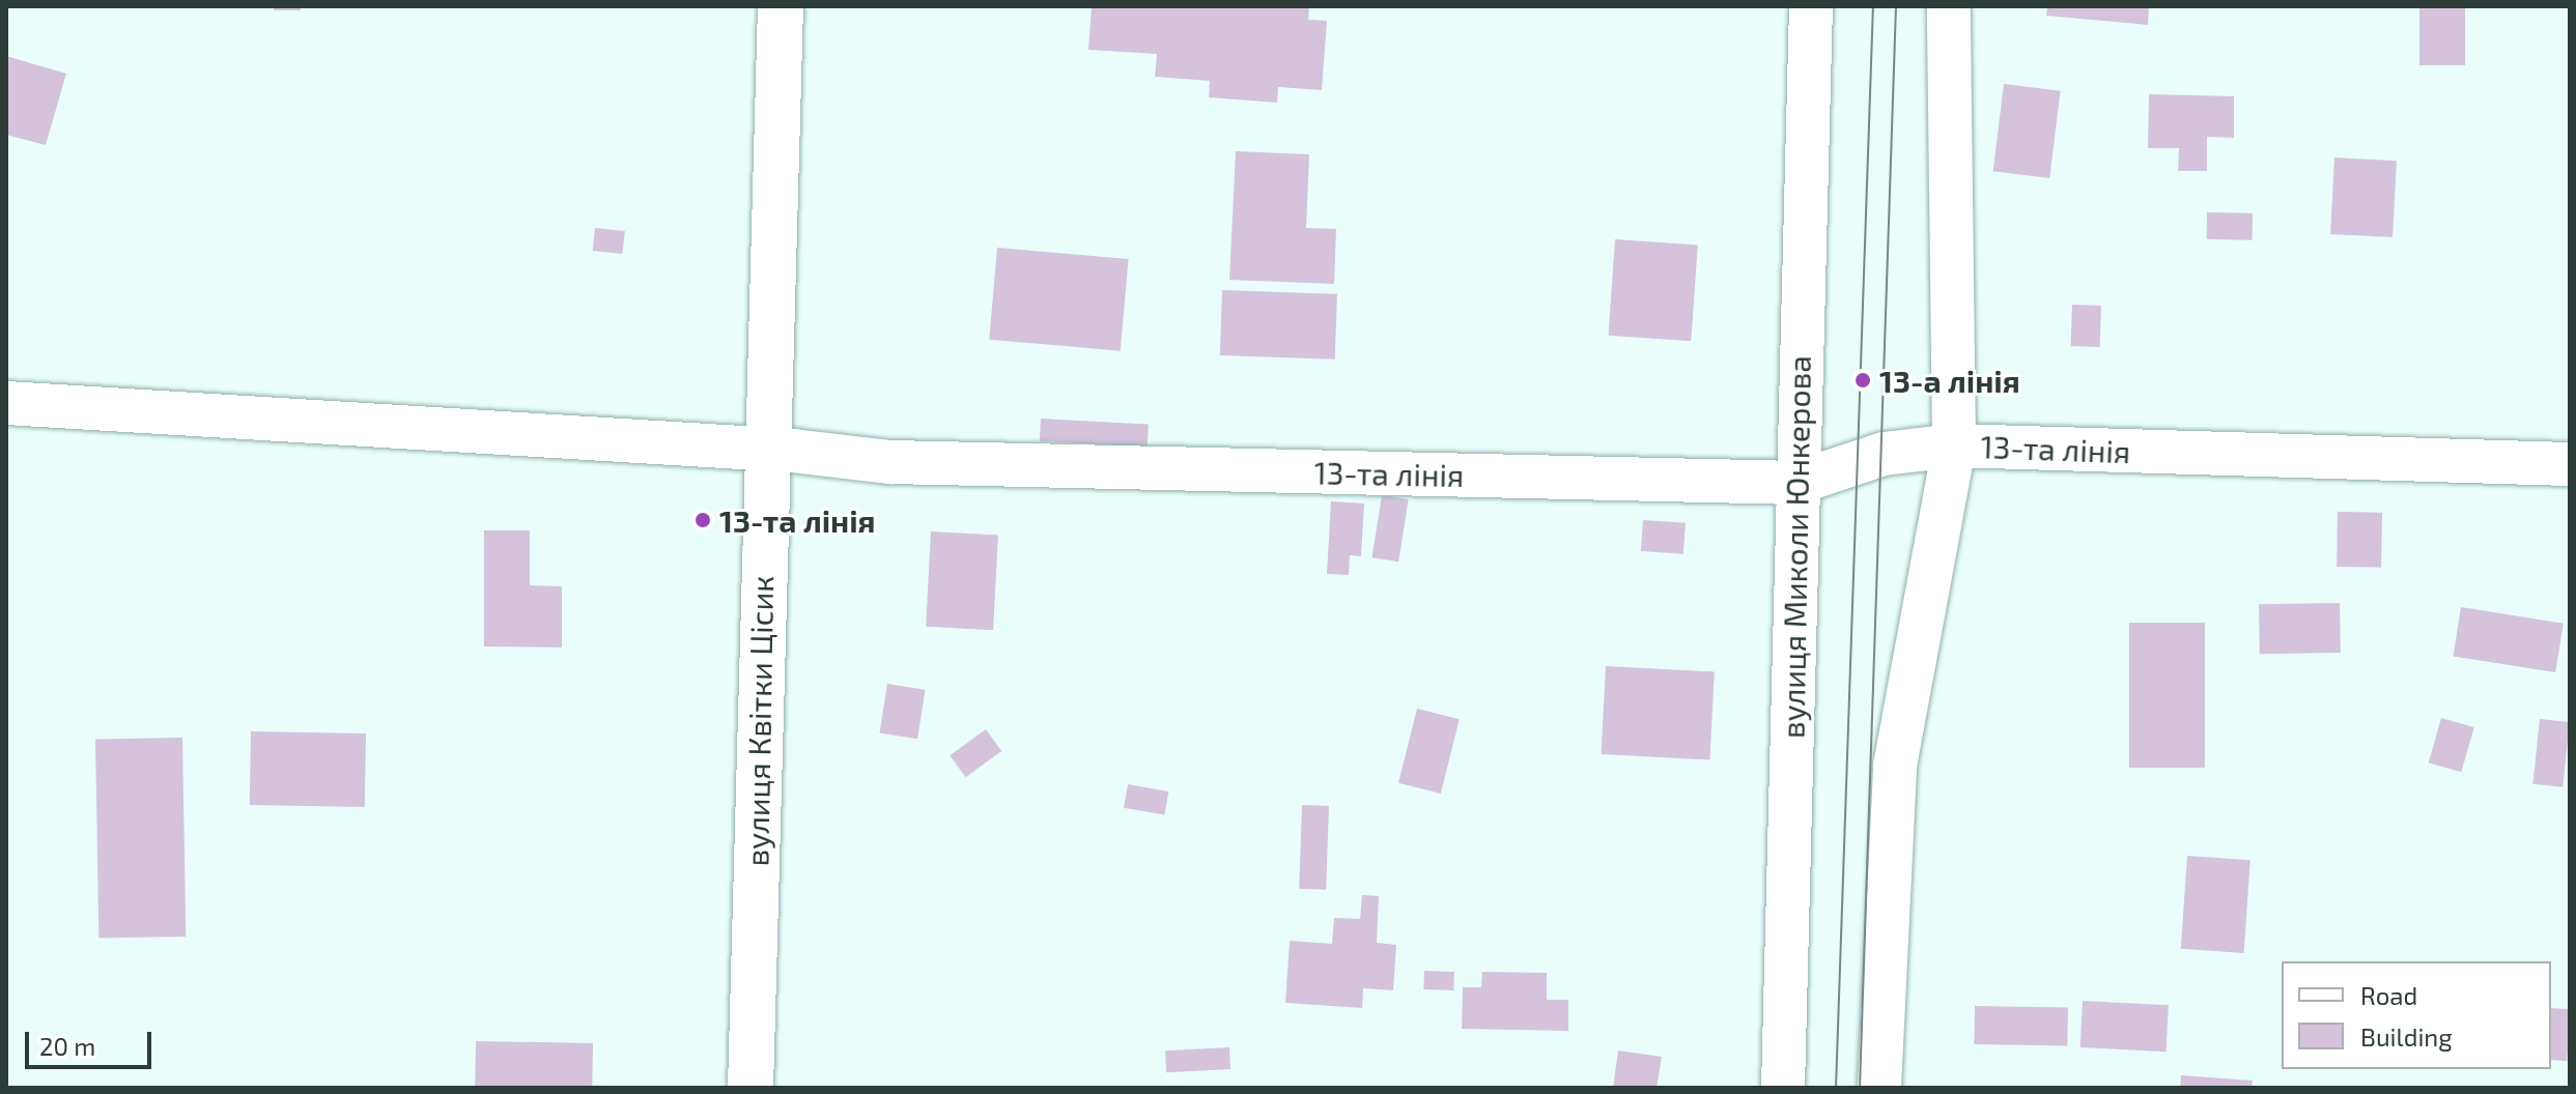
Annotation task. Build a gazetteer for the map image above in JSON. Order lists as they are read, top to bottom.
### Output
{
  "streets": {
    "street": ["13-та лінія", "вулиця Миколи Юнкерова", "вулиця Квітки Цісик"]
  },
  "crossings": [
    ["13-та лінія", "вулиця Миколи Юнкерова"],
    ["13-та лінія", "вулиця Квітки Цісик"]
  ],
  "places": ["13-а лінія", "13-та лінія"],
  "legend": ["Road", "Building"],
  "scale_bar": "20 m"
}
